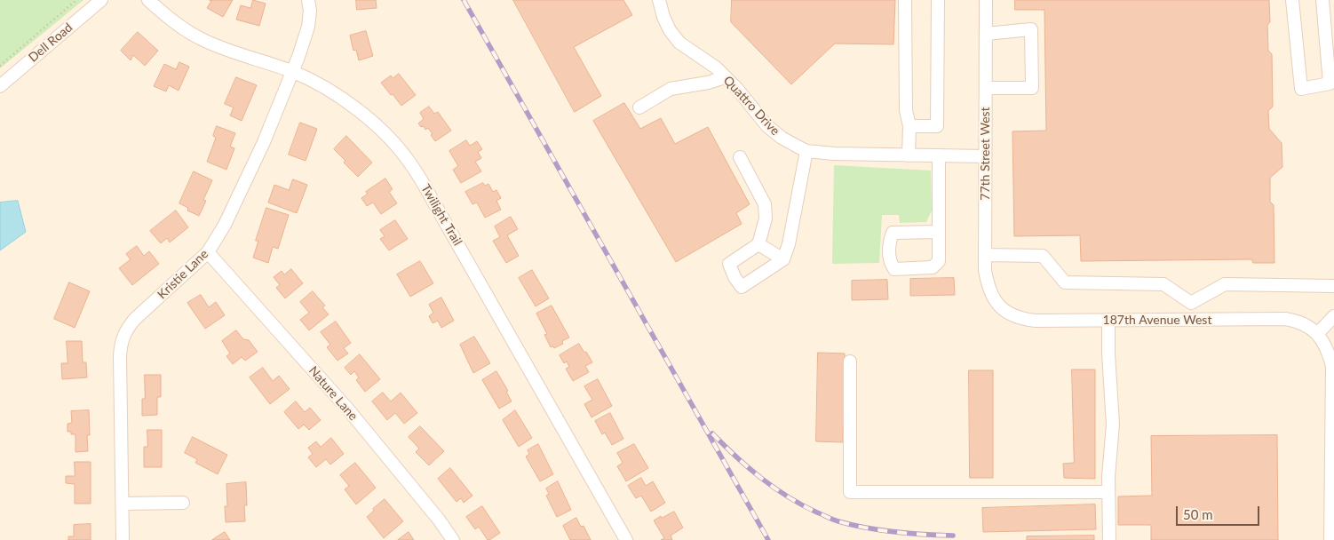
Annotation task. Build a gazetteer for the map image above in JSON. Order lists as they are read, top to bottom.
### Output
{
  "streets": {
    "street": [
      "Dell Road",
      "Quattro Drive",
      "77th Street West",
      "Twilight Trail",
      "Kristie Lane",
      "187th Avenue West",
      "Nature Lane"
    ]
  },
  "crossings": [
    ["Quattro Drive", "77th Street West"],
    ["77th Street West", "187th Avenue West"],
    ["Twilight Trail", "Kristie Lane"],
    ["Kristie Lane", "Nature Lane"]
  ],
  "scale_bar": "50 m"
}
